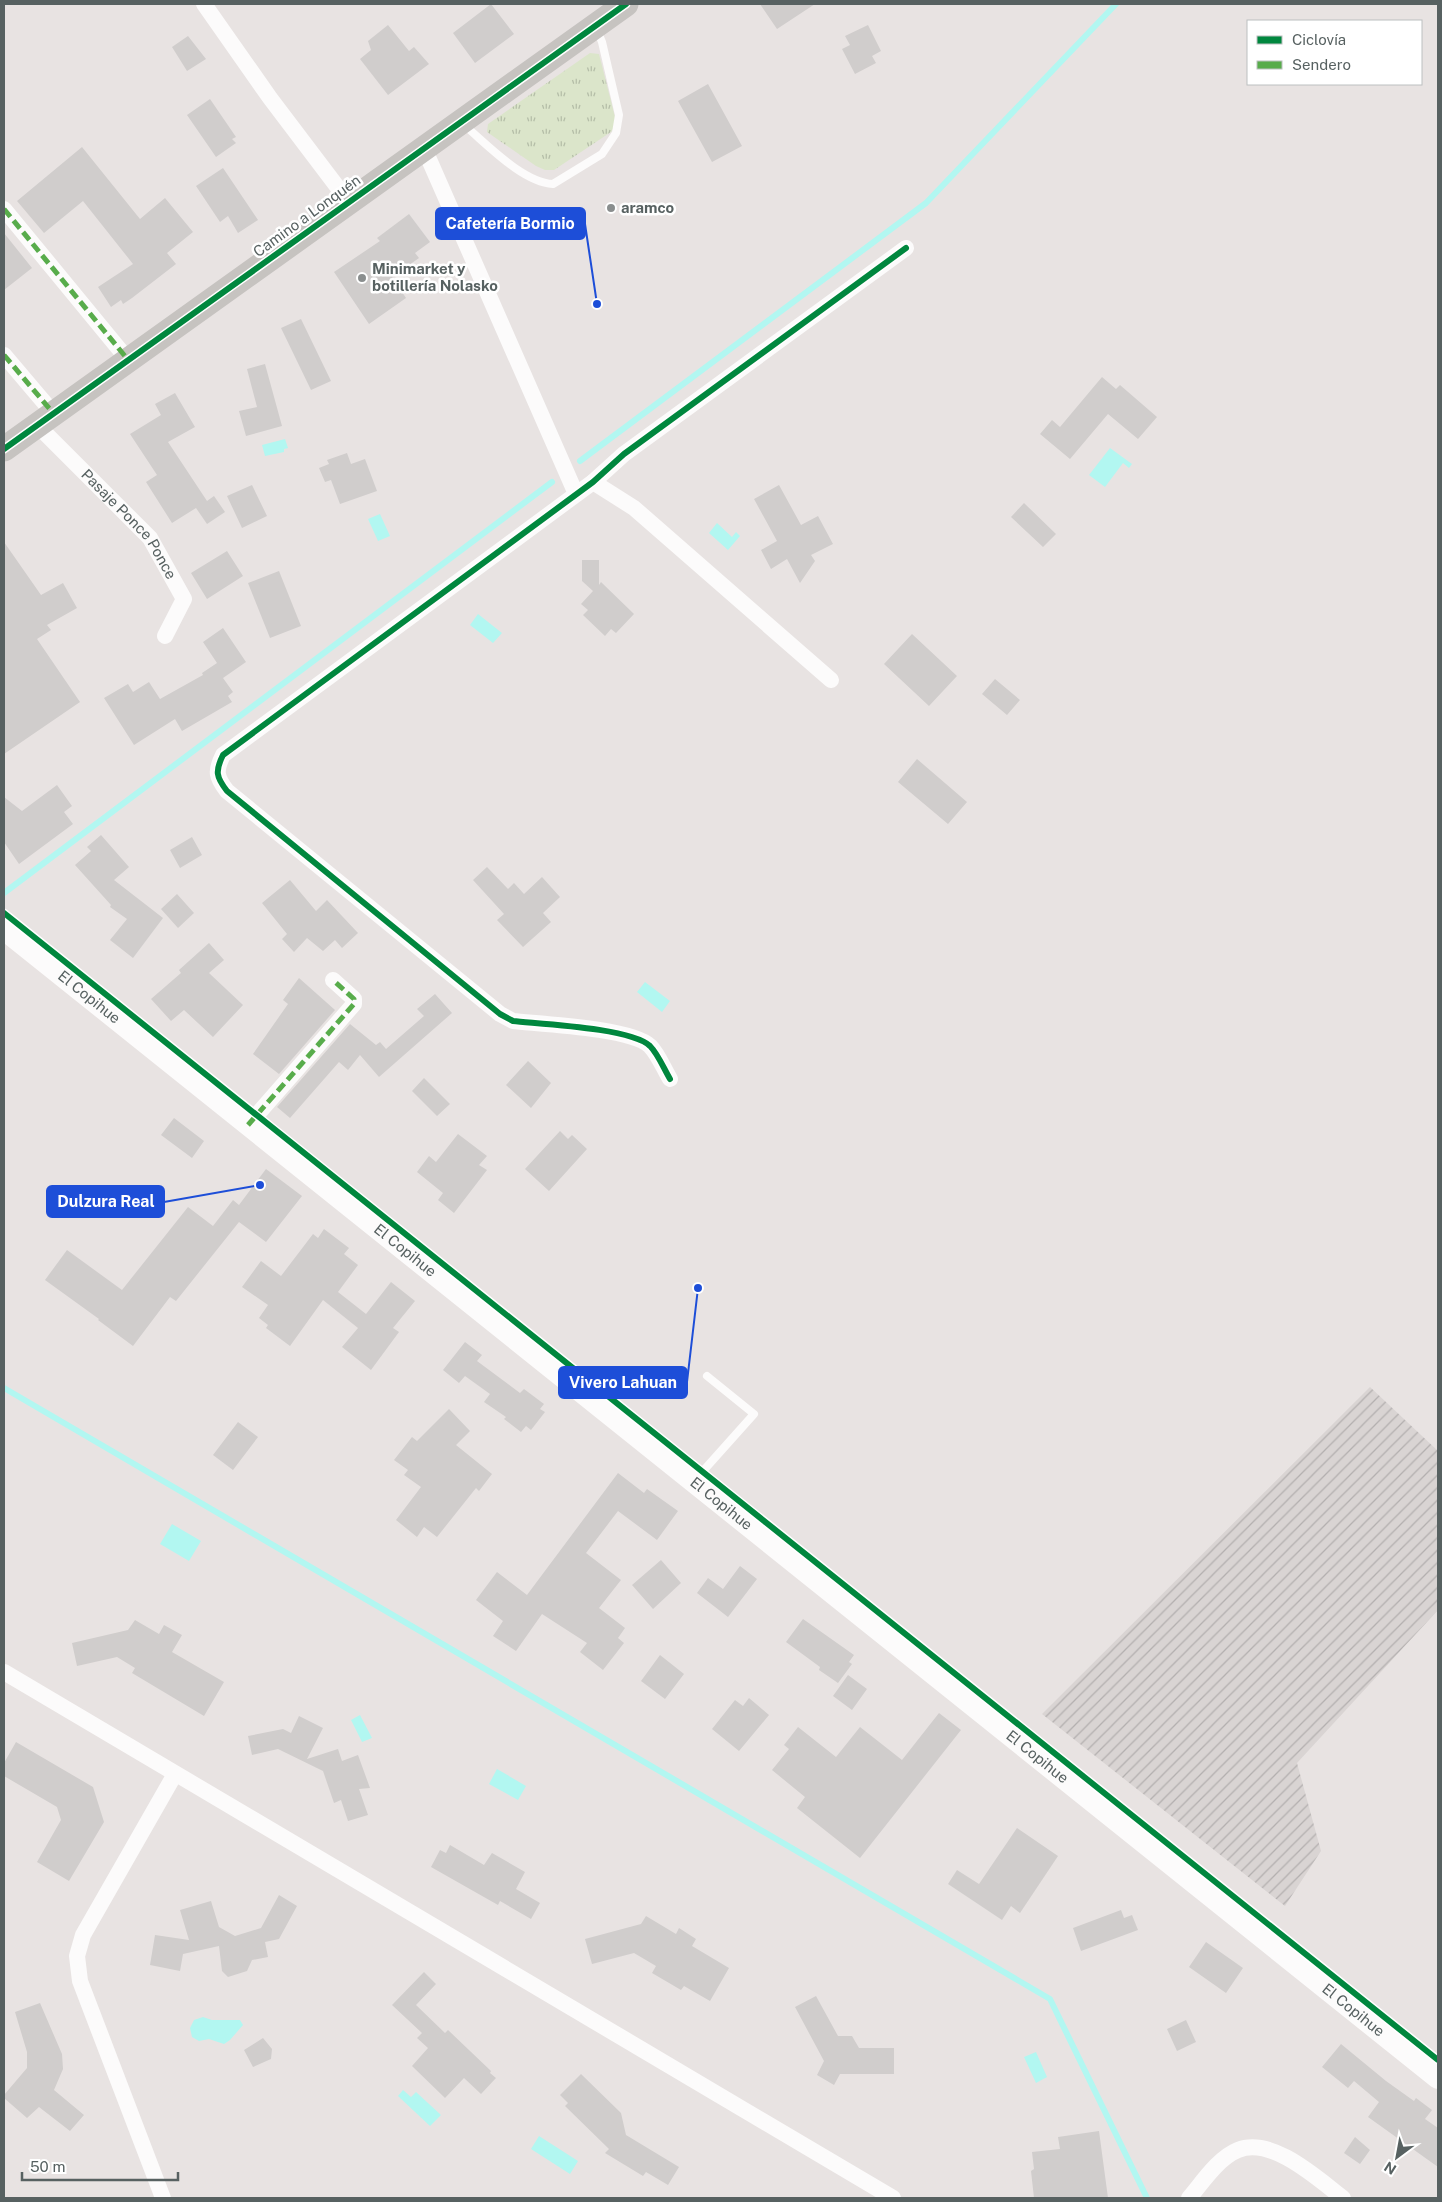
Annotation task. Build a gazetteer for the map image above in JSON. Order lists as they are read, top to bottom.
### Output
{
  "streets": {
    "main road": ["Camino a Lonquén", "El Copihue"],
    "street": ["Pasaje Ponce Ponce"]
  },
  "crossings": [
    ["Camino a Lonquén", "Pasaje Ponce Ponce"]
  ],
  "places": [
    "aramco",
    "Minimarket y botillería Nolasko",
    "Cafetería Bormio",
    "Dulzura Real",
    "Vivero Lahuan"
  ],
  "legend": ["Ciclovía", "Sendero"],
  "scale_bar": "50 m",
  "north": "bottom left"
}
